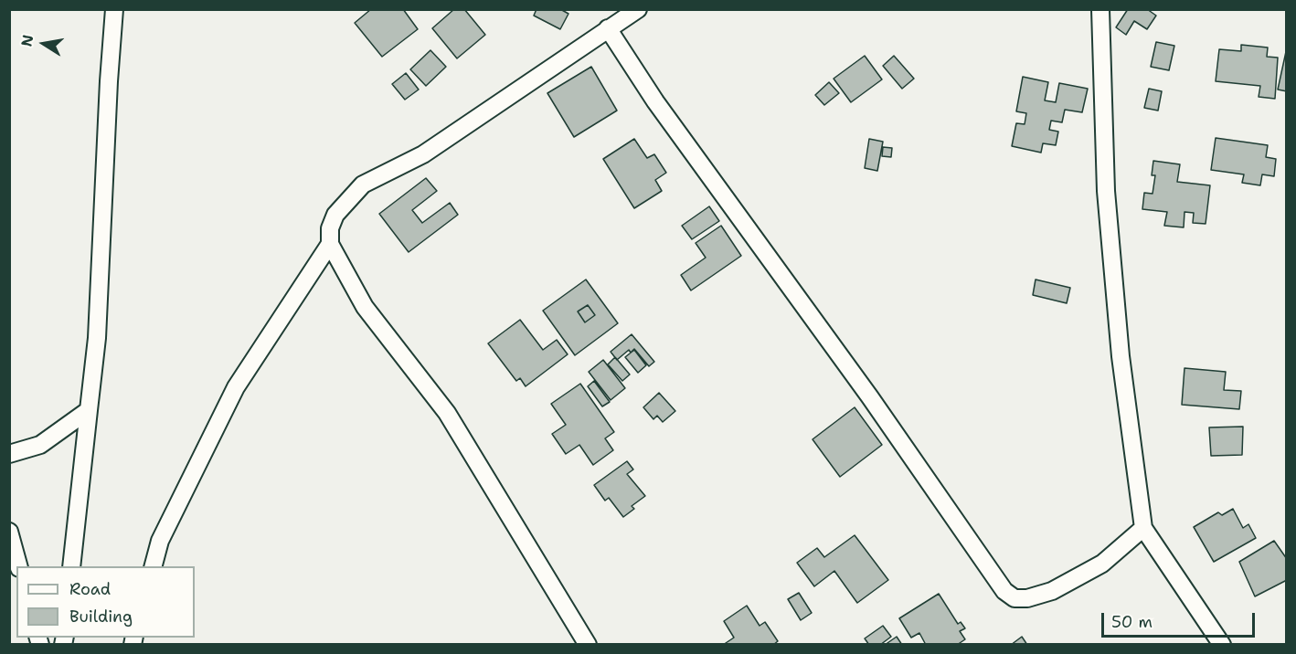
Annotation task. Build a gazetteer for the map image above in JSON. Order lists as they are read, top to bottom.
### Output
{
  "legend": ["Road", "Building"],
  "scale_bar": "50 m",
  "north": "left"
}
